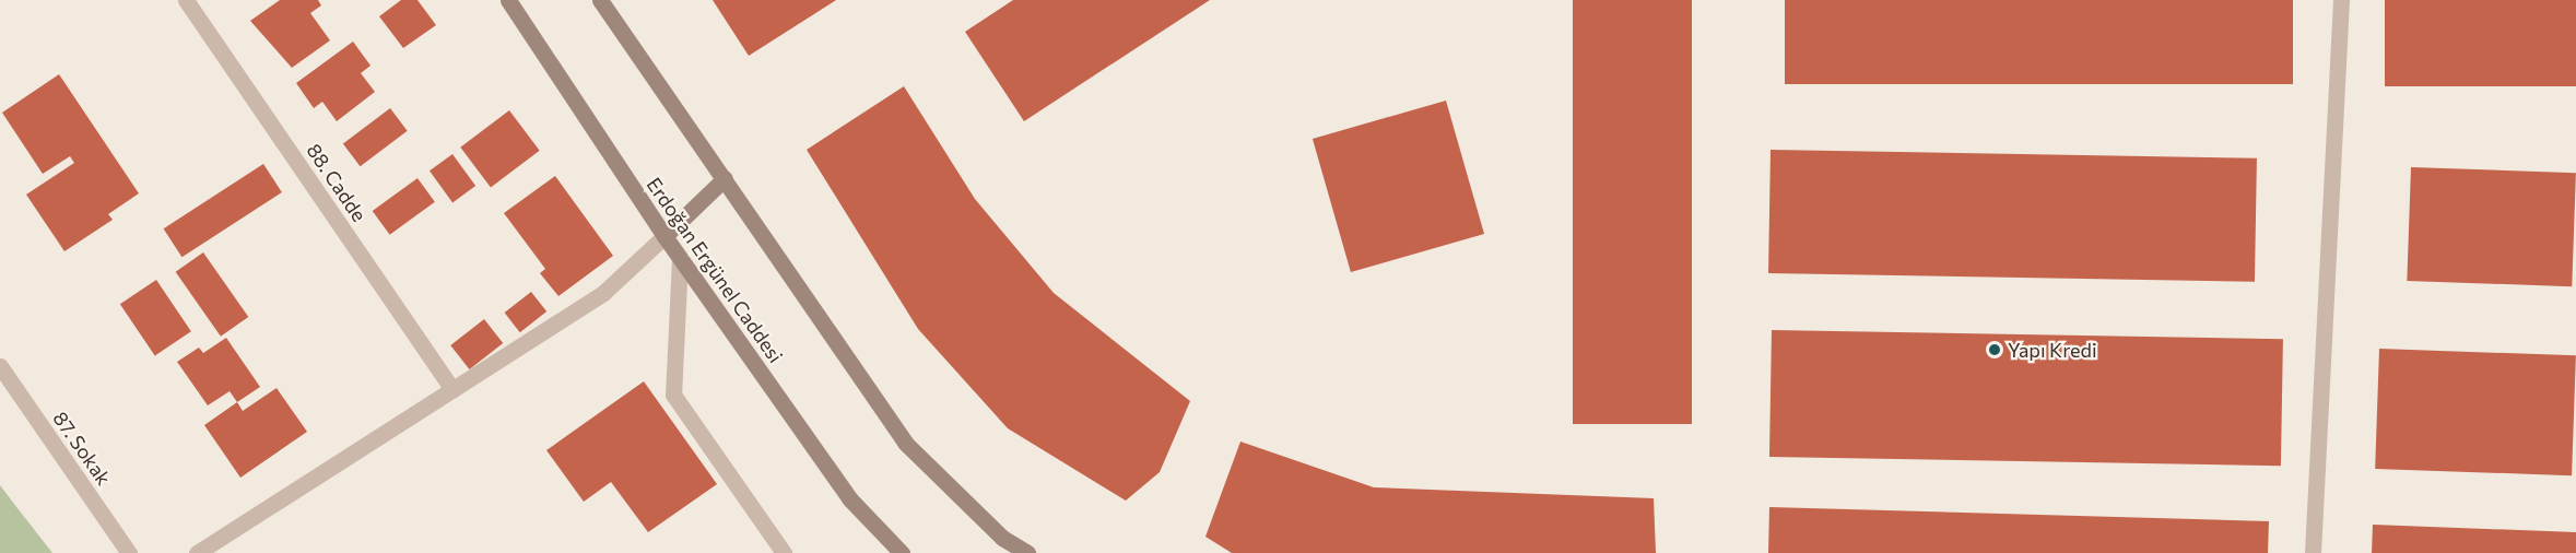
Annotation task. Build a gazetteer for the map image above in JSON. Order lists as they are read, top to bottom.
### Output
{
  "streets": {
    "main road": ["Erdoğan Ergünel Caddesi"],
    "street": ["88. Cadde", "87. Sokak"]
  },
  "places": ["Yapı Kredi"]
}
